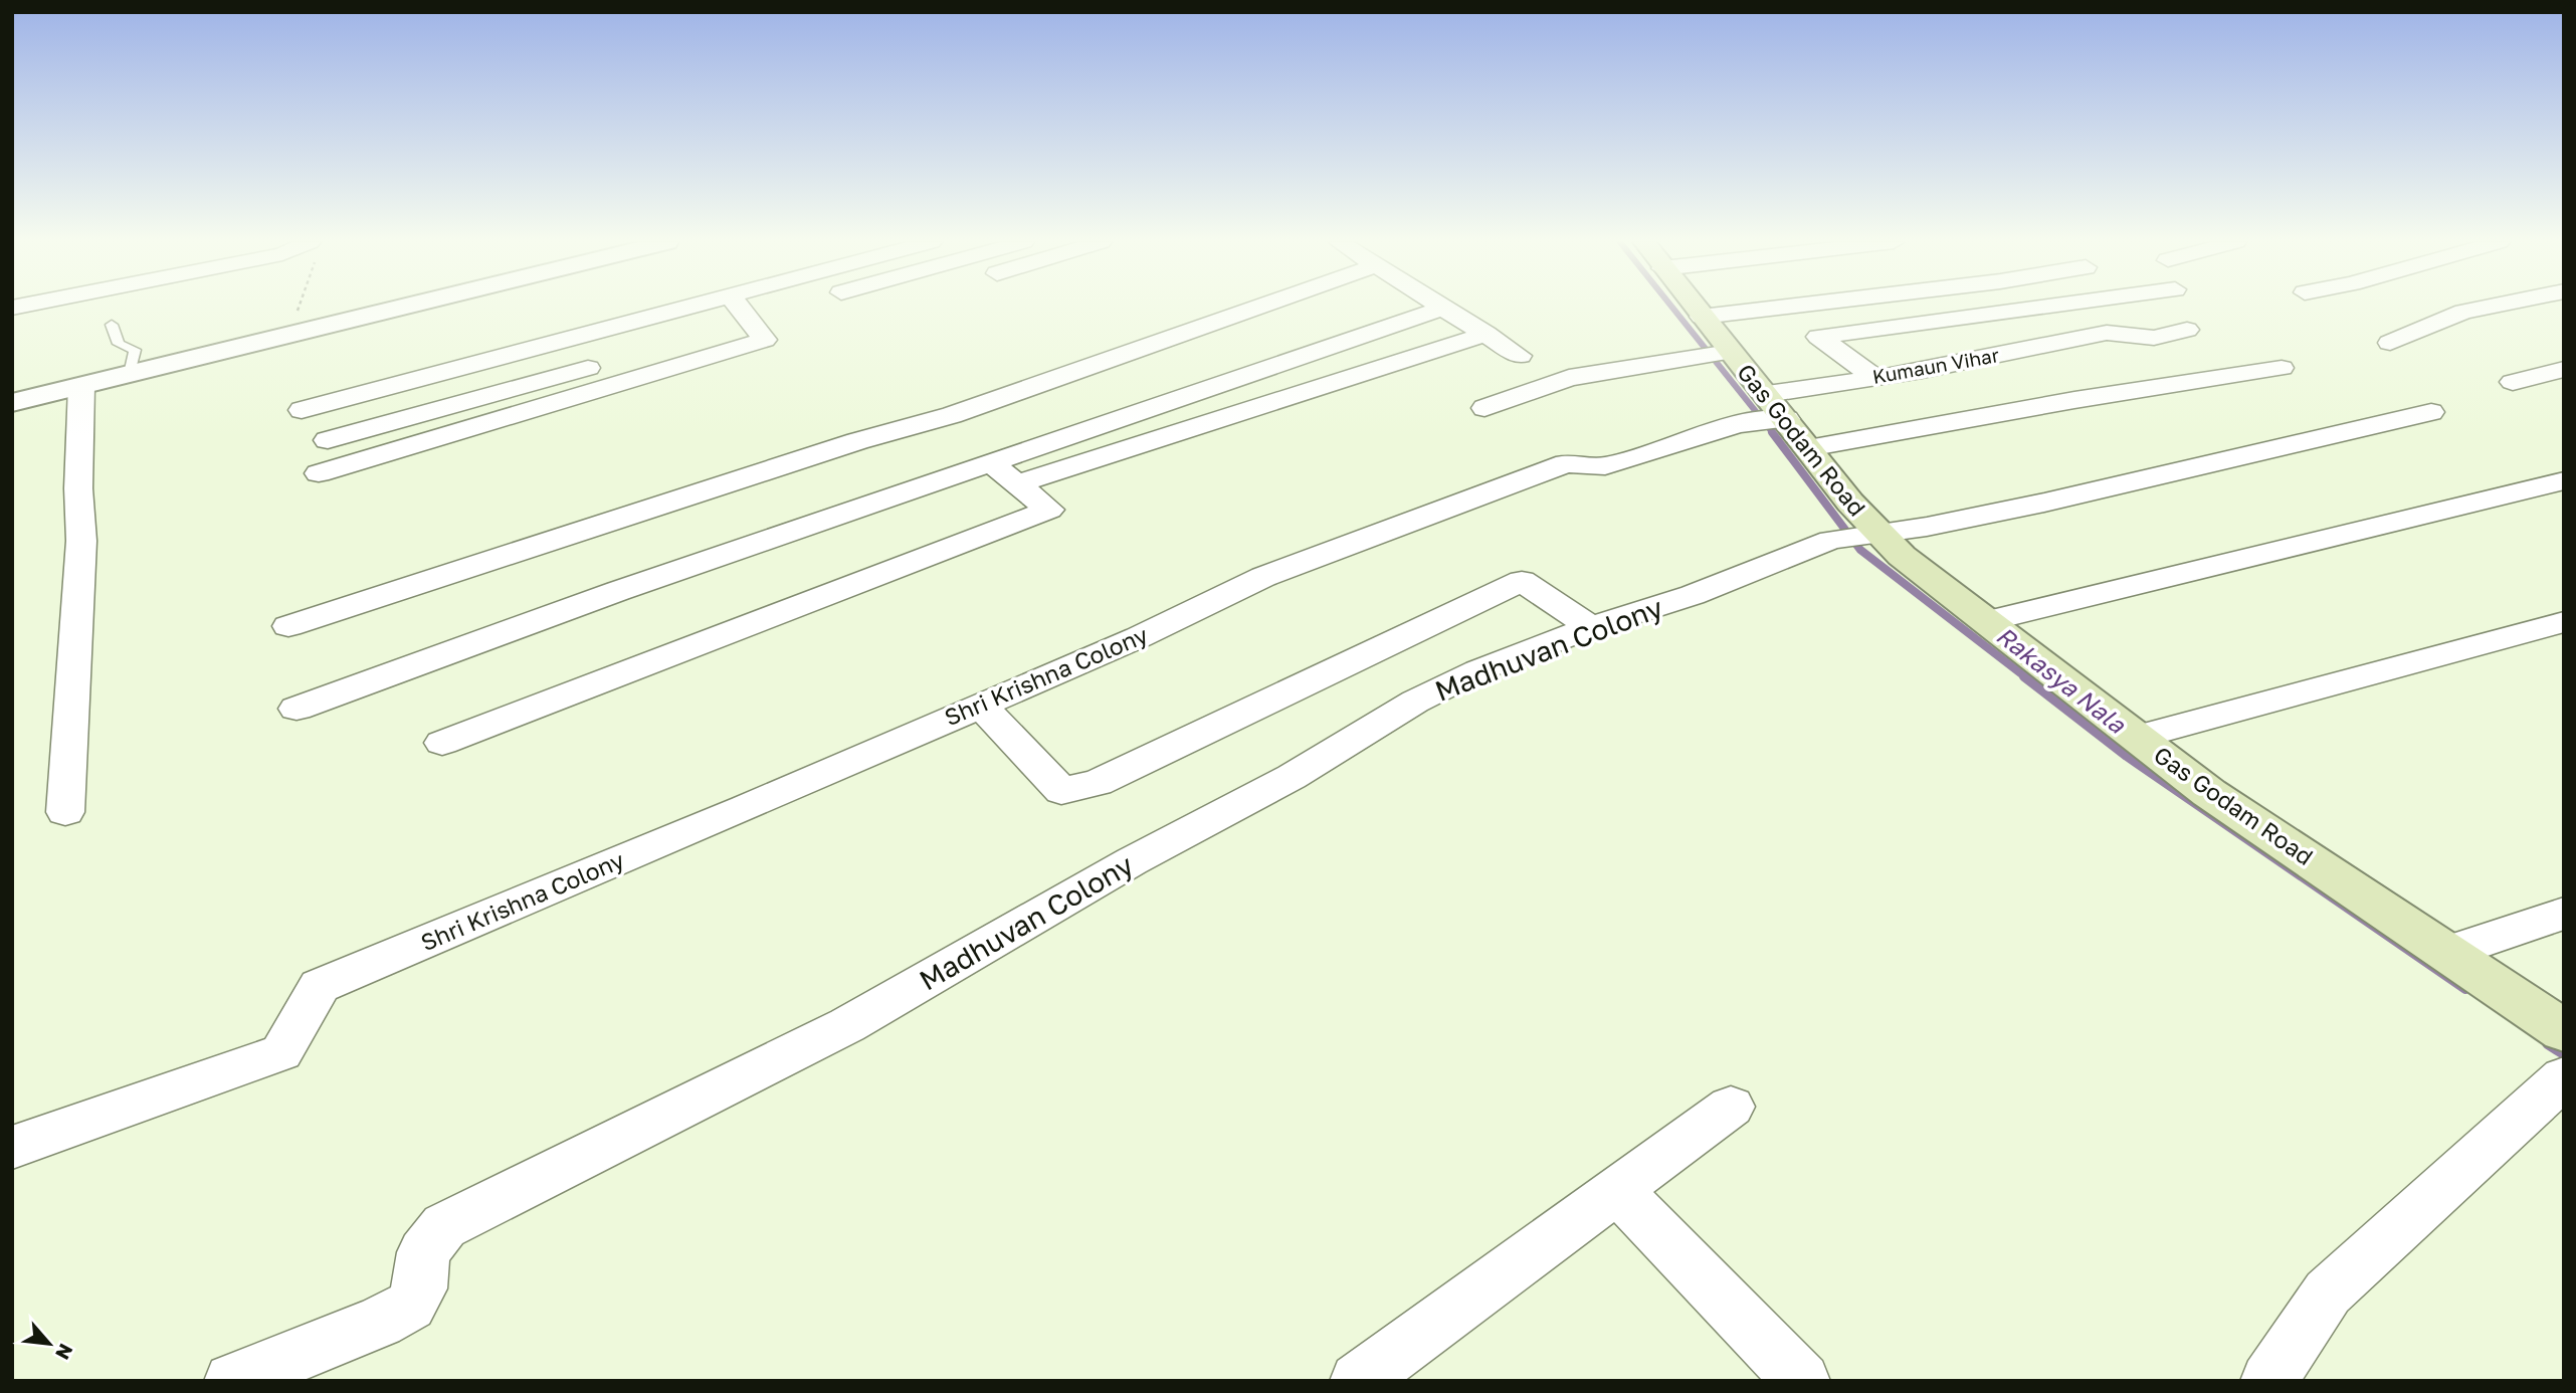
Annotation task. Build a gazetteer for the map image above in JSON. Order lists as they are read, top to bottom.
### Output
{
  "streets": {
    "main road": ["Gas Godam Road"],
    "street": ["Kumaun Vihar", "Madhuvan Colony", "Shri Krishna Colony"]
  },
  "crossings": [
    ["Kumaun Vihar", "Gas Godam Road"],
    ["Kumaun Vihar", "Shri Krishna Colony"],
    ["Gas Godam Road", "Madhuvan Colony"],
    ["Gas Godam Road", "Shri Krishna Colony"]
  ],
  "water": ["Rakasya Nala"],
  "north": "bottom right"
}
